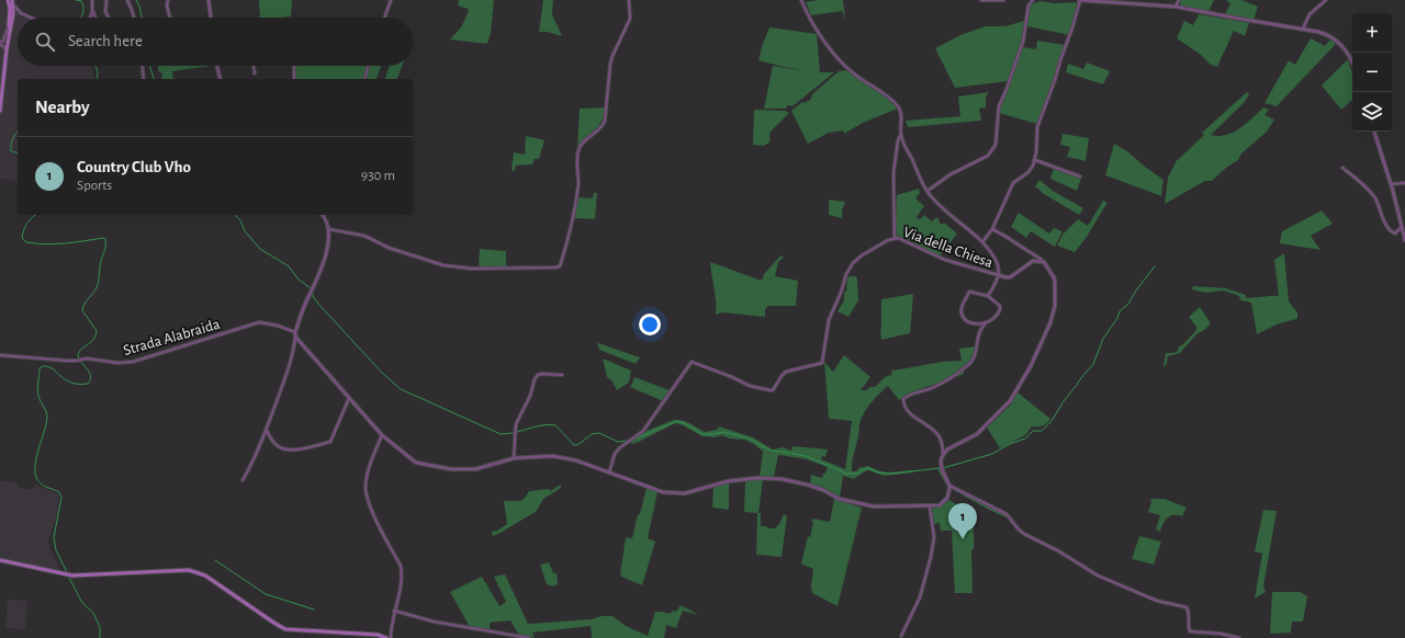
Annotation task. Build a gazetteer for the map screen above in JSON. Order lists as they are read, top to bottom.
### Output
{
  "streets": {
    "street": ["Via della Chiesa", "Strada Alabraida"]
  },
  "page": {
    "map_buttons": ["+", "−"],
    "search": "Search here",
    "heading": "Nearby",
    "list": [
      {
        "mark": "1",
        "name": "Country Club Vho",
        "note": "Sports",
        "value": "930 m"
      }
    ],
    "pins": "1"
  }
}
